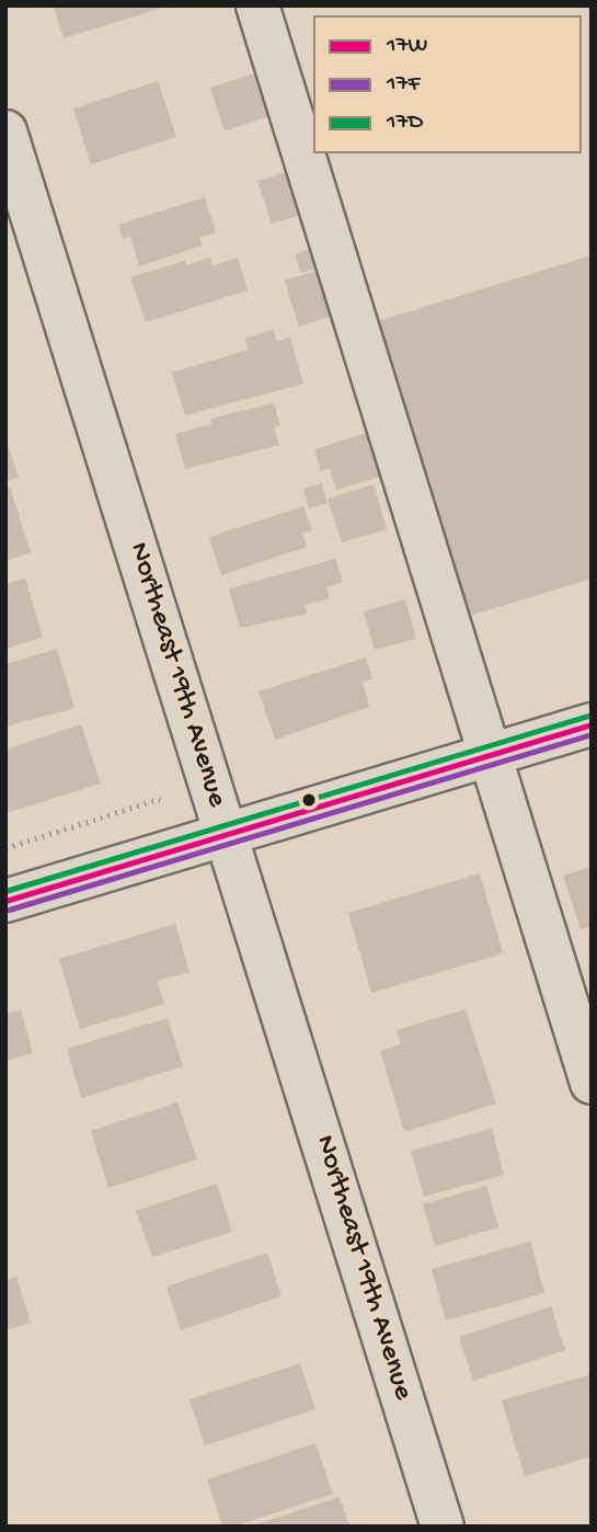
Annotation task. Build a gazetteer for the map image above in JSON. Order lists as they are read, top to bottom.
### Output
{
  "streets": {
    "street": ["Northeast 19th Avenue"]
  },
  "lines": ["transit line 17D", "transit line 17W", "transit line 17F"],
  "legend": ["17W", "17F", "17D"]
}
